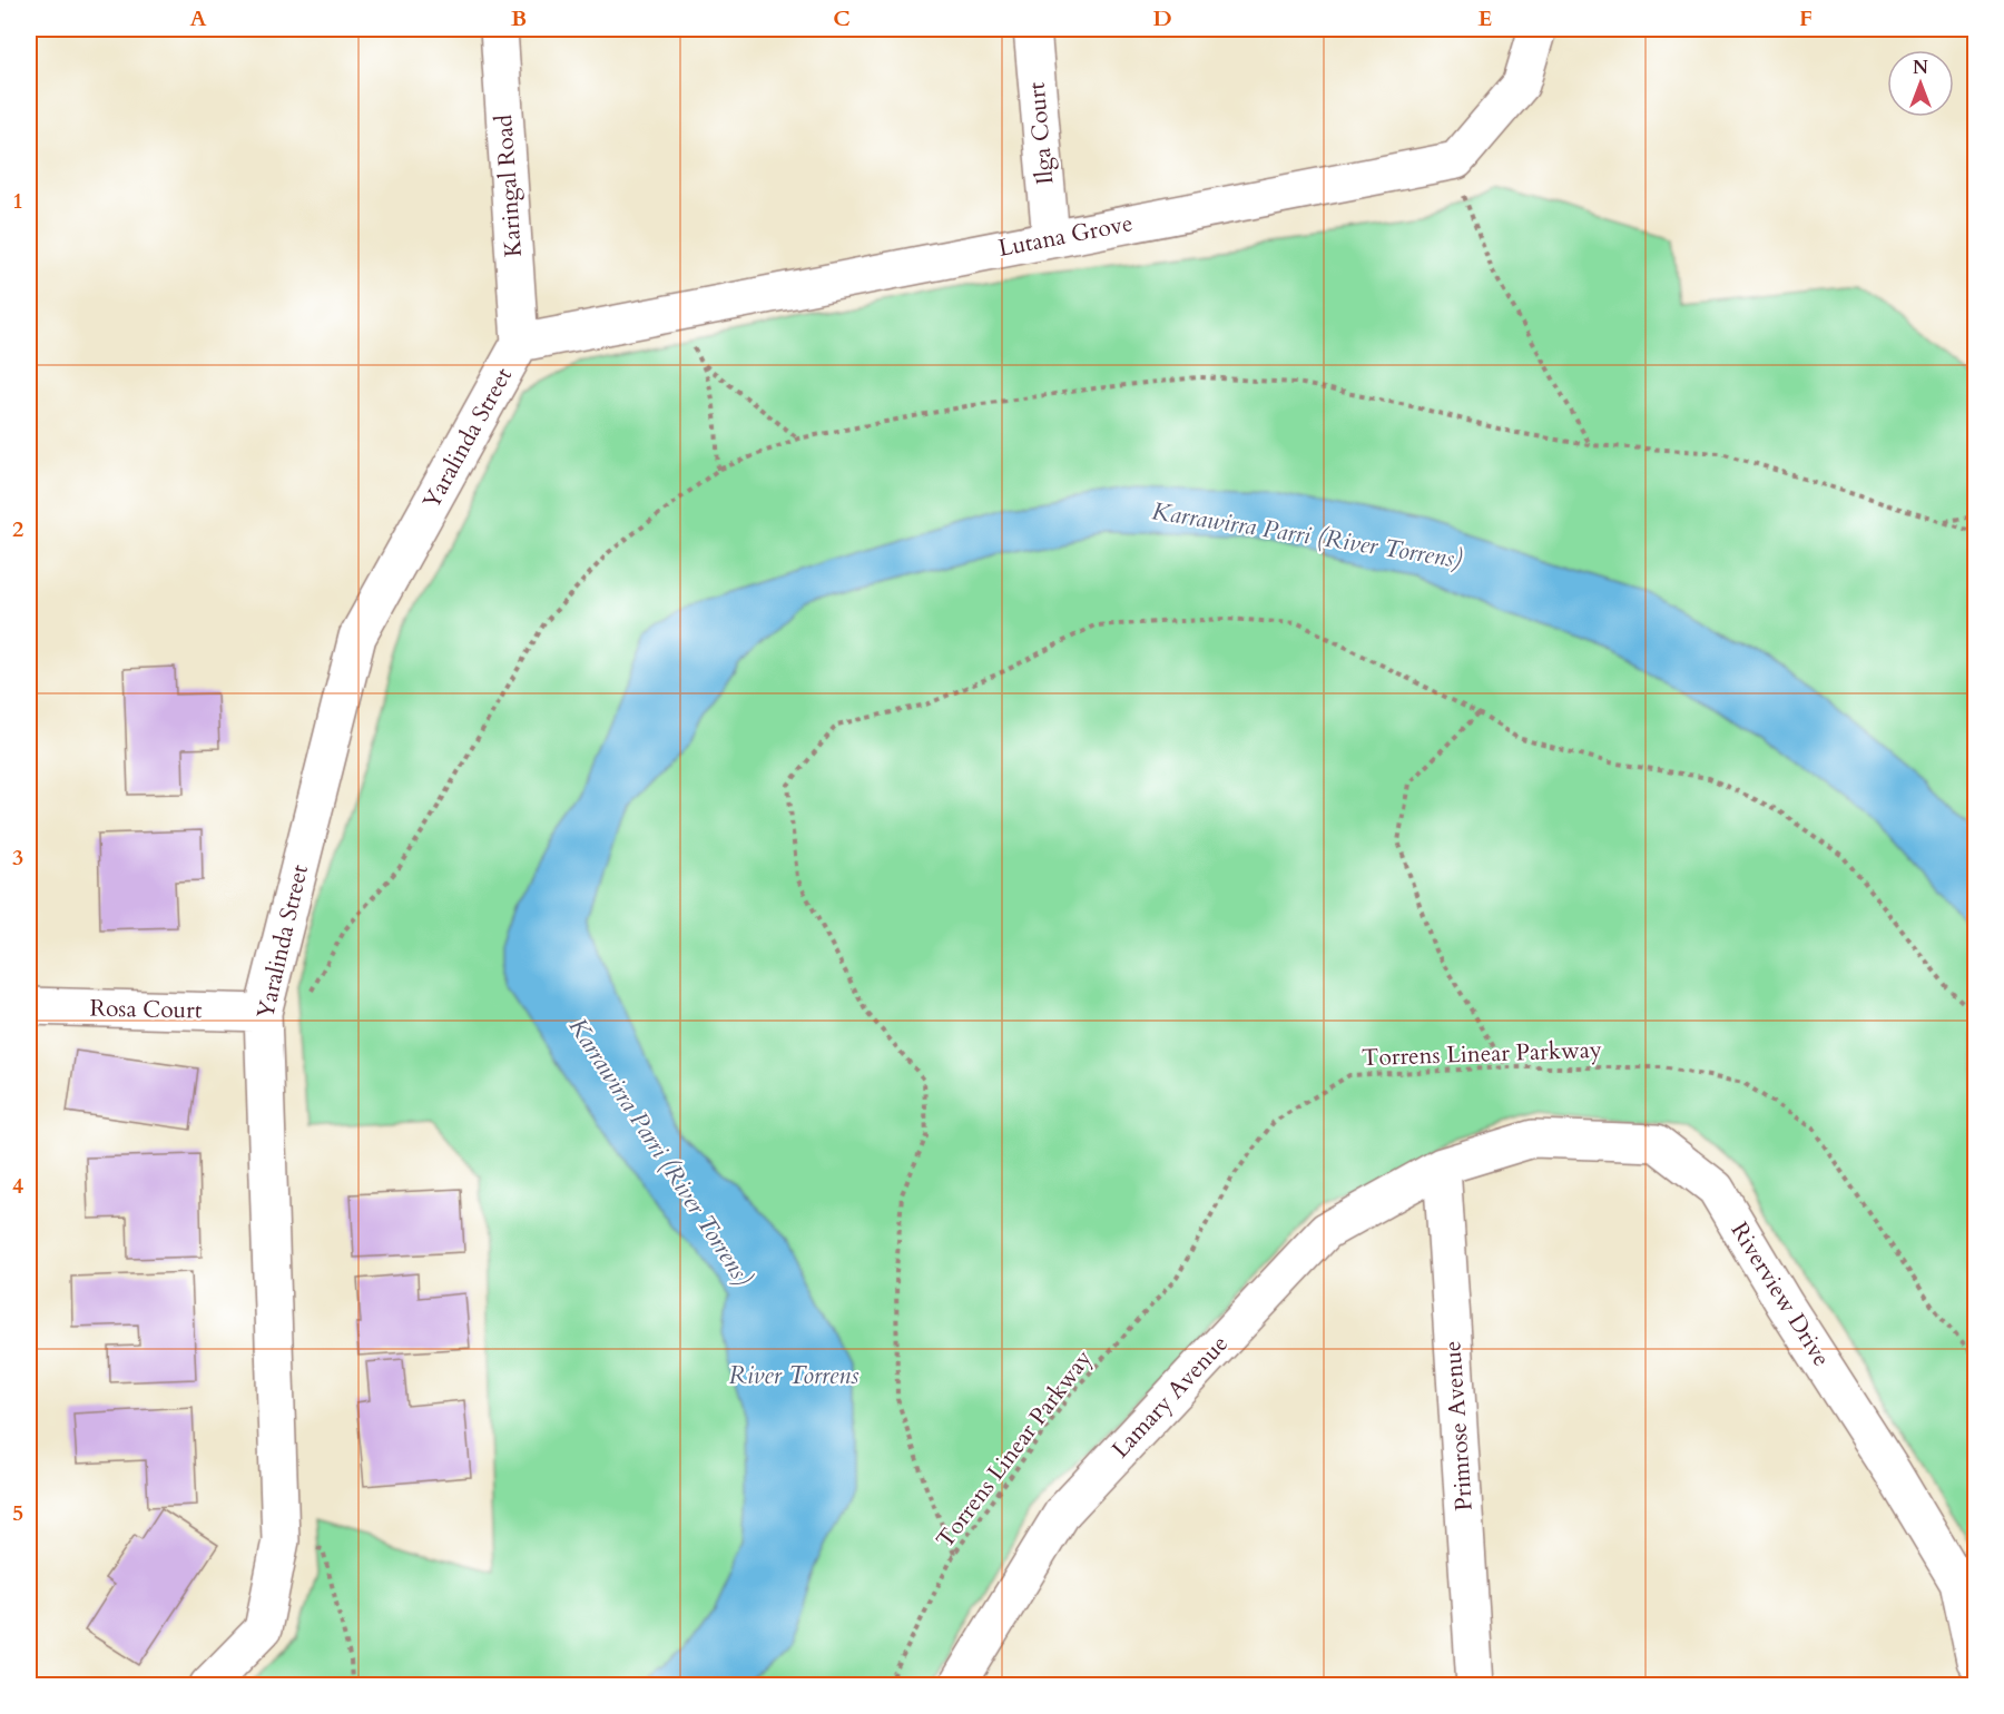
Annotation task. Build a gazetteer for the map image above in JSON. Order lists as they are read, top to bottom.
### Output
{
  "streets": {
    "street": [
      "Ilga Court",
      "Karingal Road",
      "Lutana Grove",
      "Yaralinda Street",
      "Rosa Court",
      "Riverview Drive",
      "Lamary Avenue",
      "Primrose Avenue"
    ],
    "path": ["Torrens Linear Parkway"]
  },
  "crossings": [
    ["Ilga Court", "Lutana Grove"],
    ["Karingal Road", "Lutana Grove"],
    ["Karingal Road", "Yaralinda Street"],
    ["Lutana Grove", "Yaralinda Street"],
    ["Yaralinda Street", "Rosa Court"],
    ["Riverview Drive", "Lamary Avenue"],
    ["Riverview Drive", "Primrose Avenue"],
    ["Lamary Avenue", "Primrose Avenue"]
  ],
  "water": ["Karrawirra Parri (River Torrens)", "River Torrens"],
  "north": "top",
  "grid": {
    "columns": [
      "A",
      "B",
      "C",
      "D",
      "E",
      "F"
    ],
    "rows": [
      "1",
      "2",
      "3",
      "4",
      "5"
    ]
  }
}
